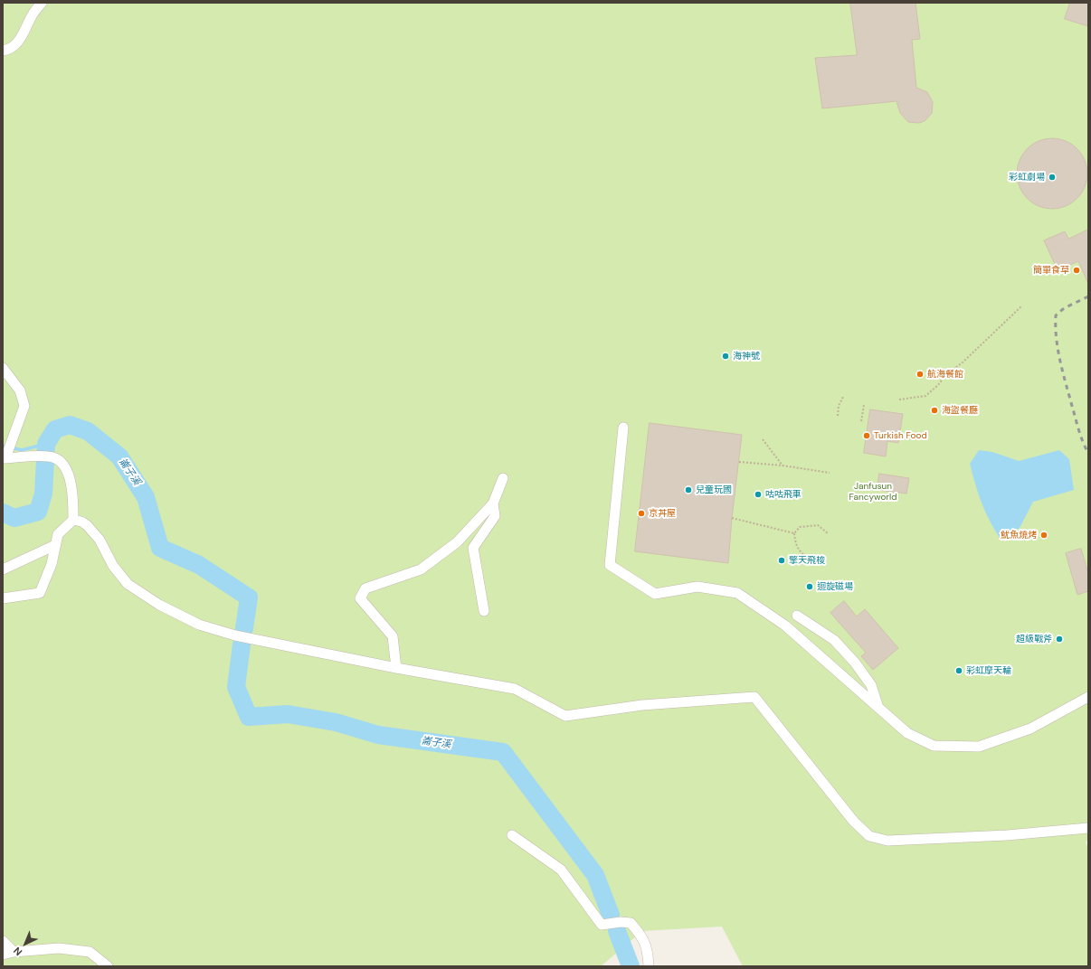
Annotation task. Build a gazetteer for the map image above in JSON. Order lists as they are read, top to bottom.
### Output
{
  "water": ["崙子溪"],
  "parks": ["Janfusun Fancyworld"],
  "places": [
    "彩虹劇場",
    "簡單食草",
    "海神號",
    "航海餐館",
    "海盜餐廳",
    "Turkish Food",
    "兒童玩國",
    "咕咕飛車",
    "京丼屋",
    "魷魚燒烤",
    "擎天飛梭",
    "迴旋磁場",
    "超級戰斧",
    "彩虹摩天輪"
  ],
  "north": "bottom left"
}
